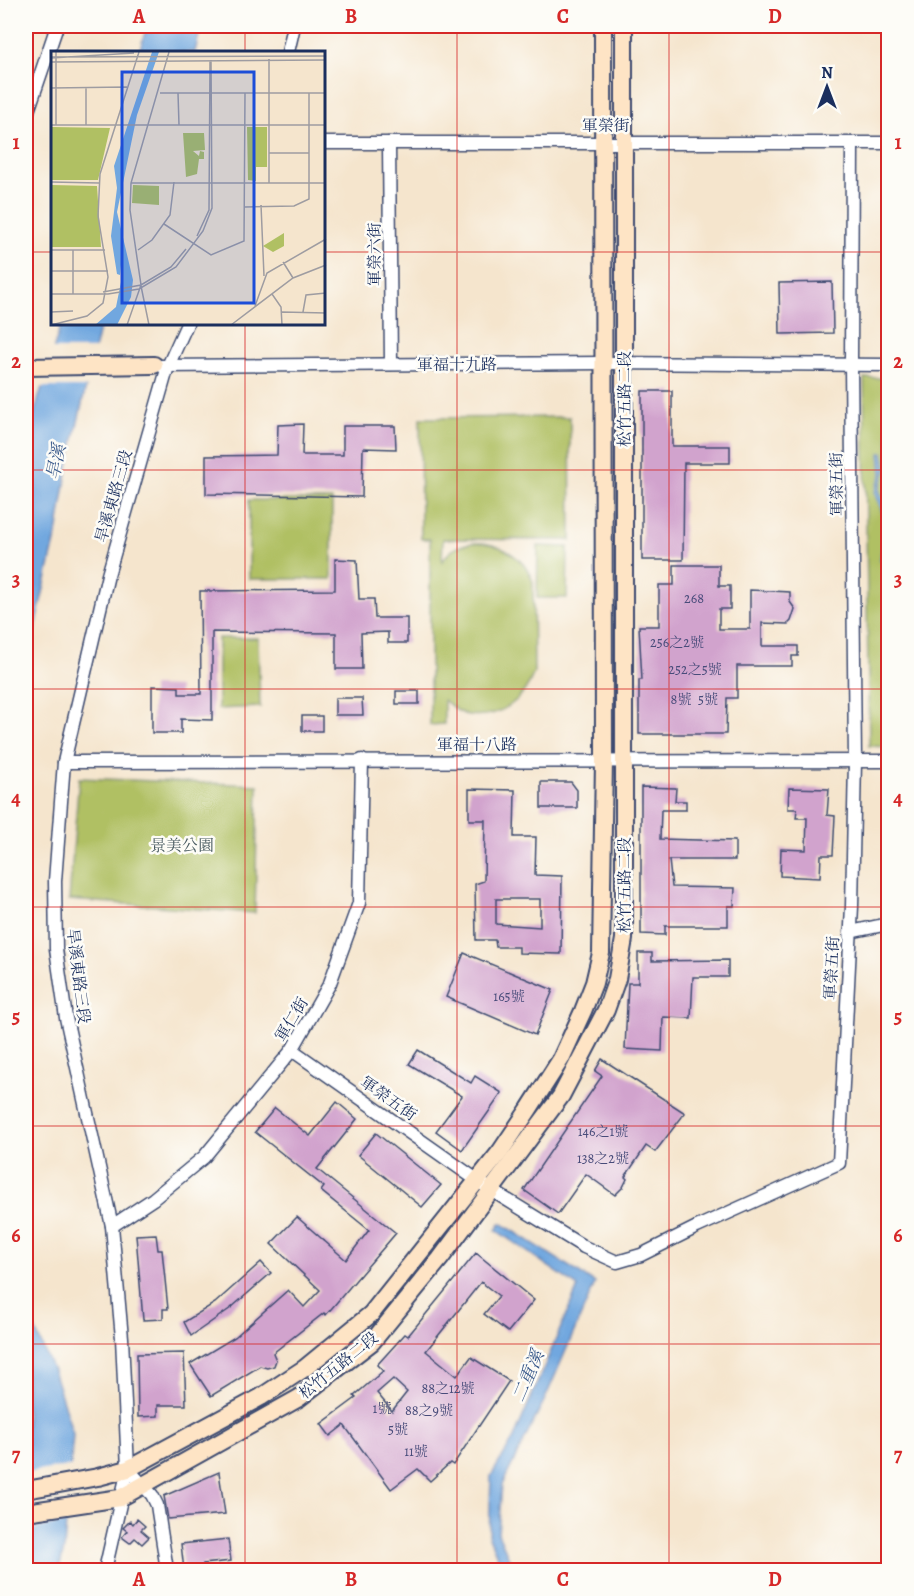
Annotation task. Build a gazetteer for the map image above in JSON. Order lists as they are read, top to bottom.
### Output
{
  "streets": {
    "street": [
      "軍榮街",
      "軍榮六街",
      "軍福十九路",
      "松竹五路二段",
      "軍榮五街",
      "旱溪東路三段",
      "軍福十八路",
      "軍仁街"
    ]
  },
  "crossings": [
    ["軍榮街", "軍榮六街"],
    ["軍榮街", "松竹五路二段"],
    ["軍榮街", "軍榮五街"],
    ["軍榮六街", "軍福十九路"],
    ["軍福十九路", "松竹五路二段"],
    ["軍福十九路", "軍榮五街"],
    ["軍福十九路", "旱溪東路三段"],
    ["松竹五路二段", "軍榮五街"],
    ["松竹五路二段", "旱溪東路三段"],
    ["松竹五路二段", "軍福十八路"],
    ["軍榮五街", "軍福十八路"],
    ["軍榮五街", "軍仁街"],
    ["旱溪東路三段", "軍福十八路"],
    ["旱溪東路三段", "軍仁街"],
    ["軍福十八路", "軍仁街"]
  ],
  "water": ["旱溪", "二重溪"],
  "parks": ["景美公園"],
  "house_numbers": [
    "268",
    "256之2號",
    "252之5號",
    "8號",
    "5號",
    "165號",
    "146之1號",
    "138之2號",
    "88之12號",
    "1號",
    "88之9號",
    "5號",
    "11號"
  ],
  "north": "top",
  "grid": {
    "columns": [
      "A",
      "B",
      "C",
      "D"
    ],
    "rows": [
      "1",
      "2",
      "3",
      "4",
      "5",
      "6",
      "7"
    ]
  }
}
